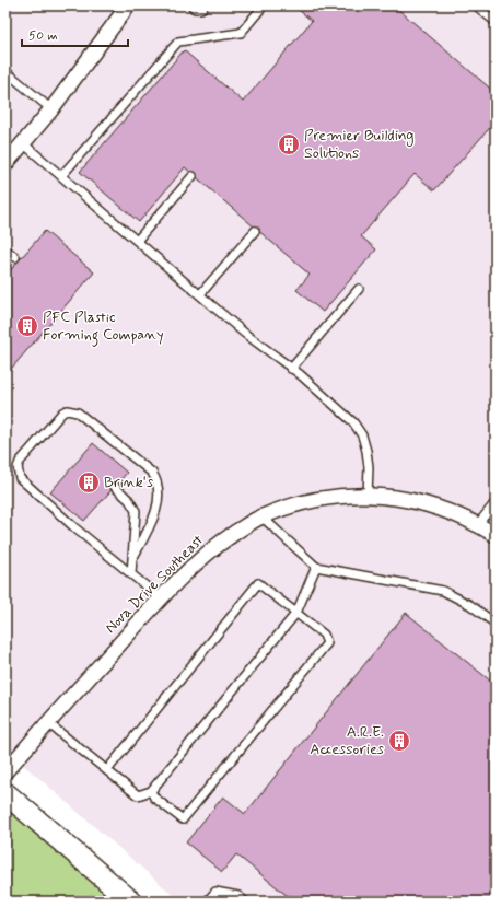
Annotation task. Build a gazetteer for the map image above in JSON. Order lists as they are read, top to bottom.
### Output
{
  "streets": {
    "street": ["Nova Drive Southeast"]
  },
  "places": {
    "building": [
      "Premier Building Solutions",
      "PFC Plastic Forming Company",
      "Brink's",
      "A.R.E. Accessories"
    ]
  },
  "scale_bar": "50 m"
}
